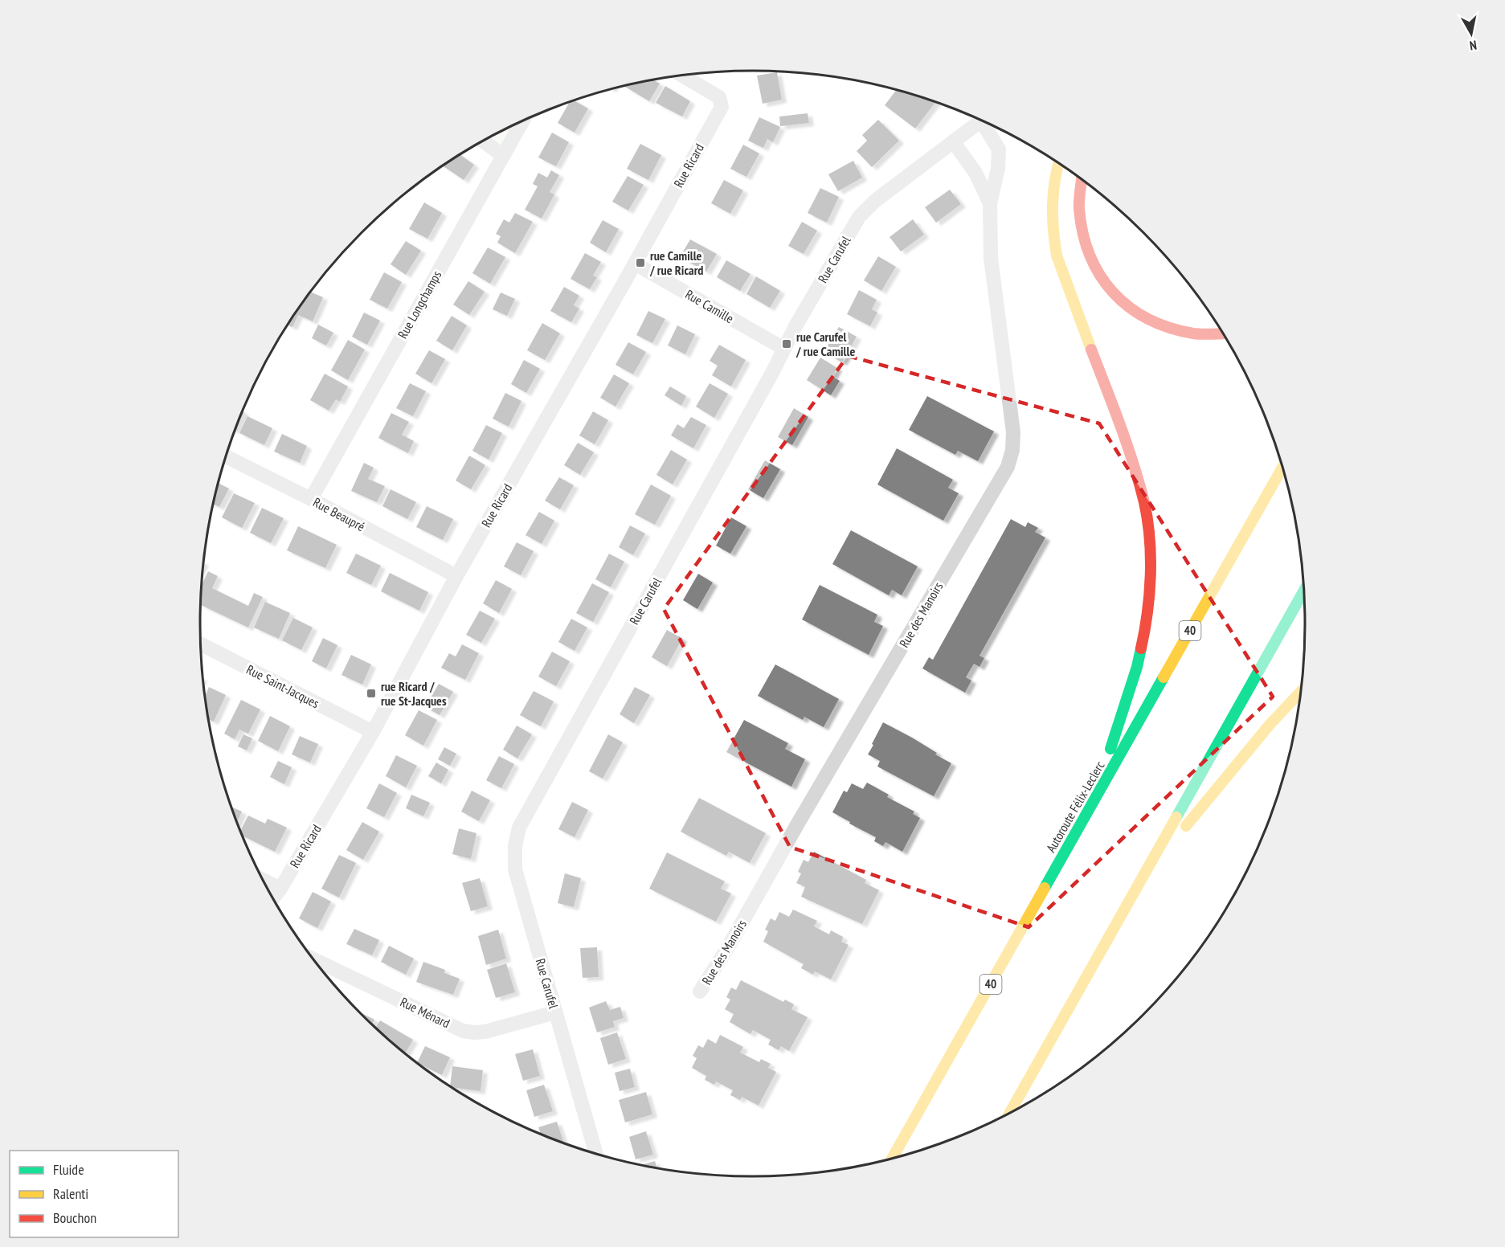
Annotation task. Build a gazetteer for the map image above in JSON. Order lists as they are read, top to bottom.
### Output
{
  "streets": {
    "highway": ["40", "Autoroute Félix-Leclerc"],
    "street": [
      "Rue Ricard",
      "Rue Carufel",
      "Rue Longchamps",
      "Rue Camille",
      "Rue Beaupré",
      "Rue des Manoirs",
      "Rue Saint-Jacques",
      "Rue Ménard"
    ]
  },
  "crossings": [
    ["Rue Ricard", "Rue Camille"],
    ["Rue Ricard", "Rue Beaupré"],
    ["Rue Ricard", "Rue Saint-Jacques"],
    ["Rue Carufel", "Rue Camille"],
    ["Rue Carufel", "Rue des Manoirs"],
    ["Rue Carufel", "Rue Ménard"],
    ["Rue Longchamps", "Rue Beaupré"]
  ],
  "places": {
    "transit": ["rue Camille / rue Ricard", "rue Carufel / rue Camille", "rue Ricard / rue St-Jacques"]
  },
  "legend": ["Fluide", "Ralenti", "Bouchon"],
  "north": "bottom"
}
